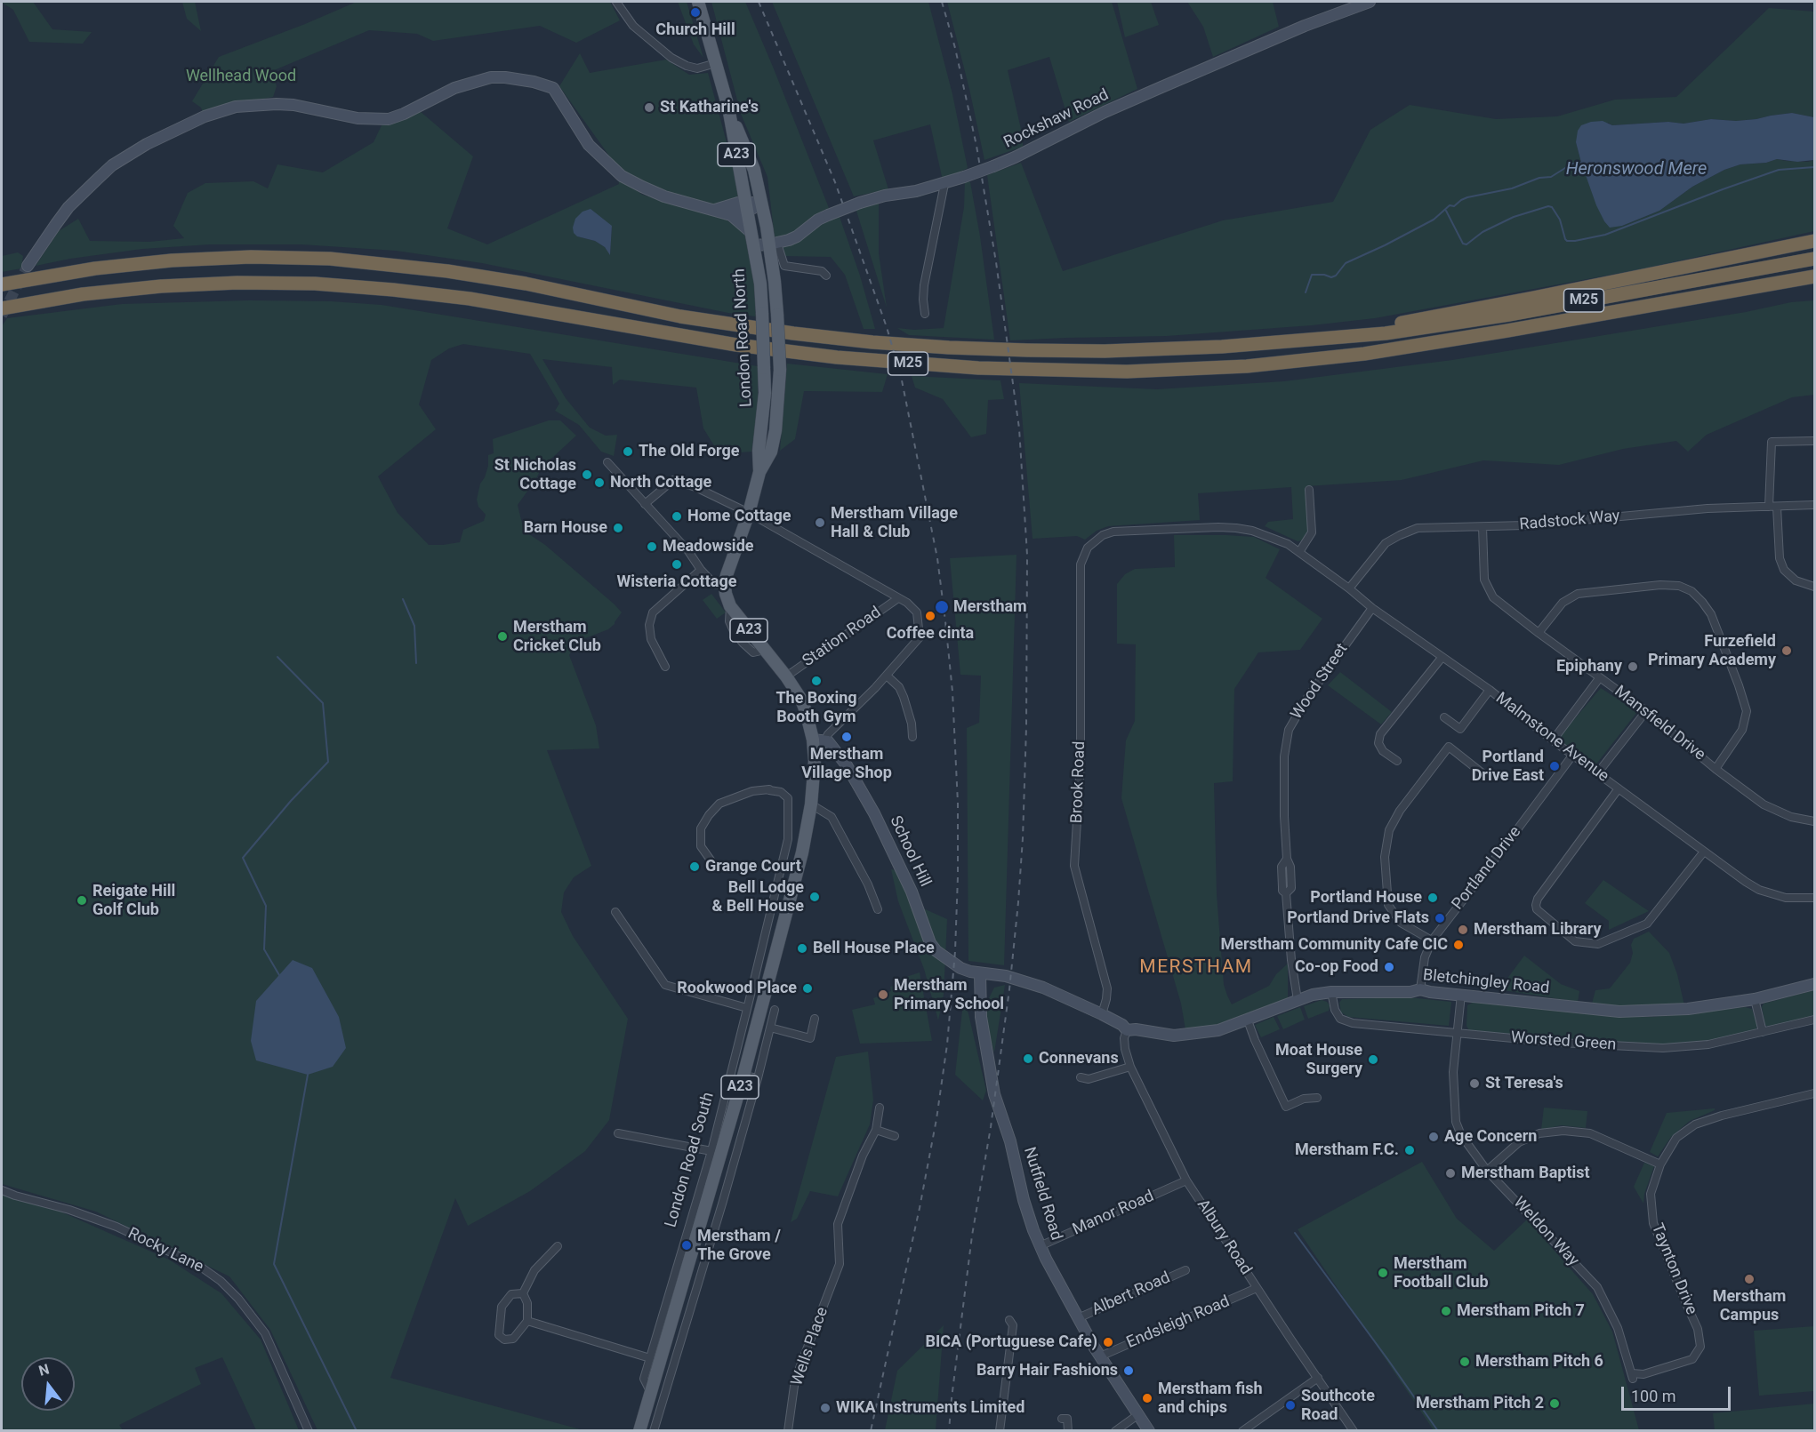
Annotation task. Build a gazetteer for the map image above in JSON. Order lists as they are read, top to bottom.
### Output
{
  "streets": {
    "highway": ["M25"],
    "main road": ["A23", "London Road North", "London Road South"],
    "street": [
      "Rockshaw Road",
      "Radstock Way",
      "Station Road",
      "Wood Street",
      "Mansfield Drive",
      "Malmstone Avenue",
      "Brook Road",
      "School Hill",
      "Portland Drive",
      "Bletchingley Road",
      "Worsted Green",
      "Nutfield Road",
      "Manor Road",
      "Weldon Way",
      "Albury Road",
      "Rocky Lane",
      "Taynton Drive",
      "Albert Road",
      "Endsleigh Road",
      "Wells Place"
    ]
  },
  "crossings": [
    ["Rockshaw Road", "London Road North"],
    ["A23", "London Road North"],
    ["A23", "Station Road"],
    ["A23", "London Road South"],
    ["Radstock Way", "Mansfield Drive"],
    ["Radstock Way", "Malmstone Avenue"],
    ["Wood Street", "Malmstone Avenue"],
    ["Wood Street", "Bletchingley Road"],
    ["Malmstone Avenue", "Brook Road"],
    ["Malmstone Avenue", "Portland Drive"],
    ["Brook Road", "Bletchingley Road"],
    ["School Hill", "Bletchingley Road"],
    ["School Hill", "Nutfield Road"],
    ["Portland Drive", "Bletchingley Road"],
    ["Bletchingley Road", "Worsted Green"],
    ["Bletchingley Road", "Nutfield Road"],
    ["Bletchingley Road", "Weldon Way"],
    ["Bletchingley Road", "Albury Road"],
    ["Worsted Green", "Weldon Way"],
    ["Nutfield Road", "Manor Road"],
    ["Nutfield Road", "Albert Road"],
    ["Nutfield Road", "Endsleigh Road"],
    ["Manor Road", "Albury Road"],
    ["Weldon Way", "Taynton Drive"],
    ["Albury Road", "Endsleigh Road"]
  ],
  "districts": ["MERSTHAM"],
  "water": ["Heronswood Mere"],
  "parks": ["Wellhead Wood"],
  "places": [
    "Church Hill",
    "St Katharine's",
    "The Old Forge",
    "St Nicholas Cottage",
    "North Cottage",
    "Home Cottage",
    "Merstham Village Hall & Club",
    "Barn House",
    "Meadowside",
    "Wisteria Cottage",
    "Merstham",
    "Coffee cinta",
    "Merstham Cricket Club",
    "Furzefield Primary Academy",
    "Epiphany",
    "The Boxing Booth Gym",
    "Merstham Village Shop",
    "Portland Drive East",
    "Grange Court",
    "Bell Lodge & Bell House",
    "Portland House",
    "Reigate Hill Golf Club",
    "Portland Drive Flats",
    "Merstham Library",
    "Merstham Community Cafe CIC",
    "Bell House Place",
    "Co-op Food",
    "Rookwood Place",
    "Merstham Primary School",
    "Connevans",
    "Moat House Surgery",
    "St Teresa's",
    "Age Concern",
    "Merstham F.C.",
    "Merstham Baptist",
    "Merstham / The Grove",
    "Merstham Football Club",
    "Merstham Campus",
    "Merstham Pitch 7",
    "BICA (Portuguese Cafe)",
    "Merstham Pitch 6",
    "Barry Hair Fashions",
    "Merstham fish and chips",
    "Merstham Pitch 2",
    "Southcote Road",
    "WIKA Instruments Limited"
  ],
  "scale_bar": "100 m",
  "north": "top"
}
